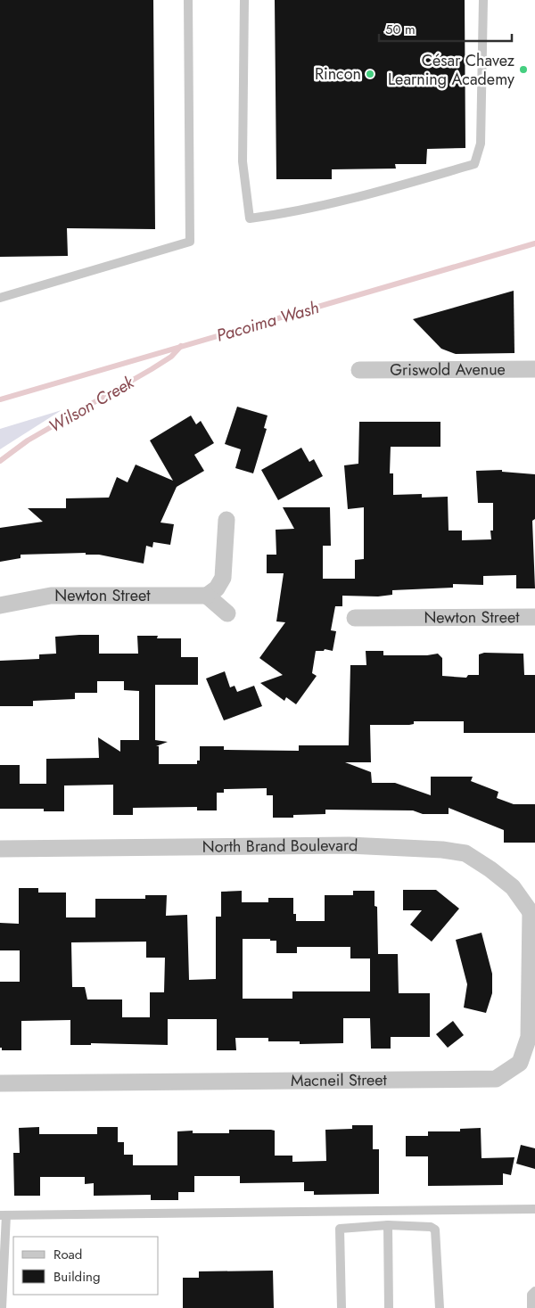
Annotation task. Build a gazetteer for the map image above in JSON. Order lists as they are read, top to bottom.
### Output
{
  "streets": {
    "street": [
      "Griswold Avenue",
      "Newton Street",
      "North Brand Boulevard",
      "Macneil Street"
    ]
  },
  "crossings": [
    ["North Brand Boulevard", "Macneil Street"]
  ],
  "water": ["Pacoima Wash", "Wilson Creek"],
  "places": ["César Chavez Learning Academy", "Rincon"],
  "legend": ["Road", "Building"],
  "scale_bar": "50 m"
}
